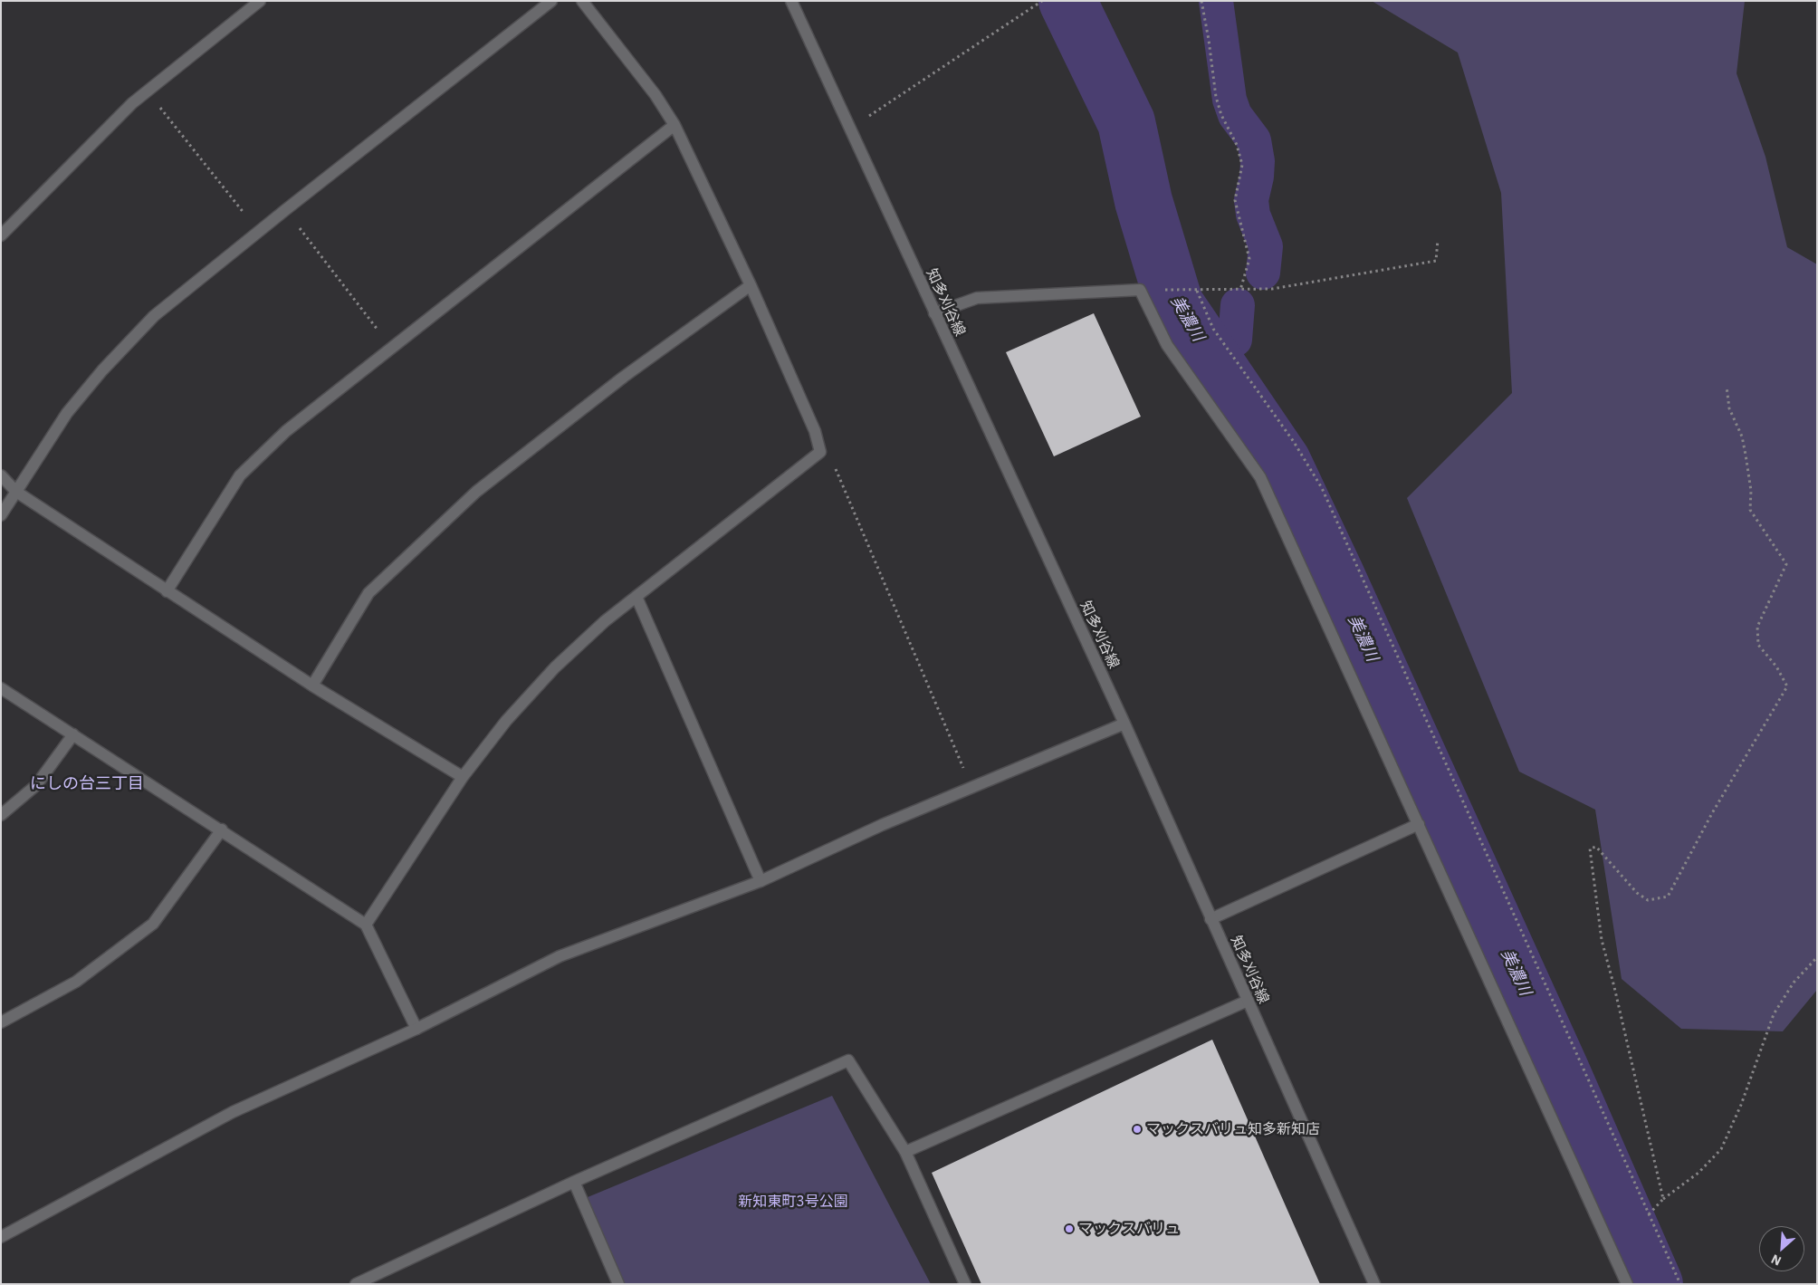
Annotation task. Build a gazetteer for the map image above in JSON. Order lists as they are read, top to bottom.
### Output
{
  "streets": {
    "street": ["知多刈谷線"]
  },
  "districts": ["にしの台三丁目"],
  "water": ["美濃川"],
  "parks": ["新知東町3号公園"],
  "places": ["マックスバリュ知多新知店", "マックスバリュ"],
  "north": "bottom left"
}
